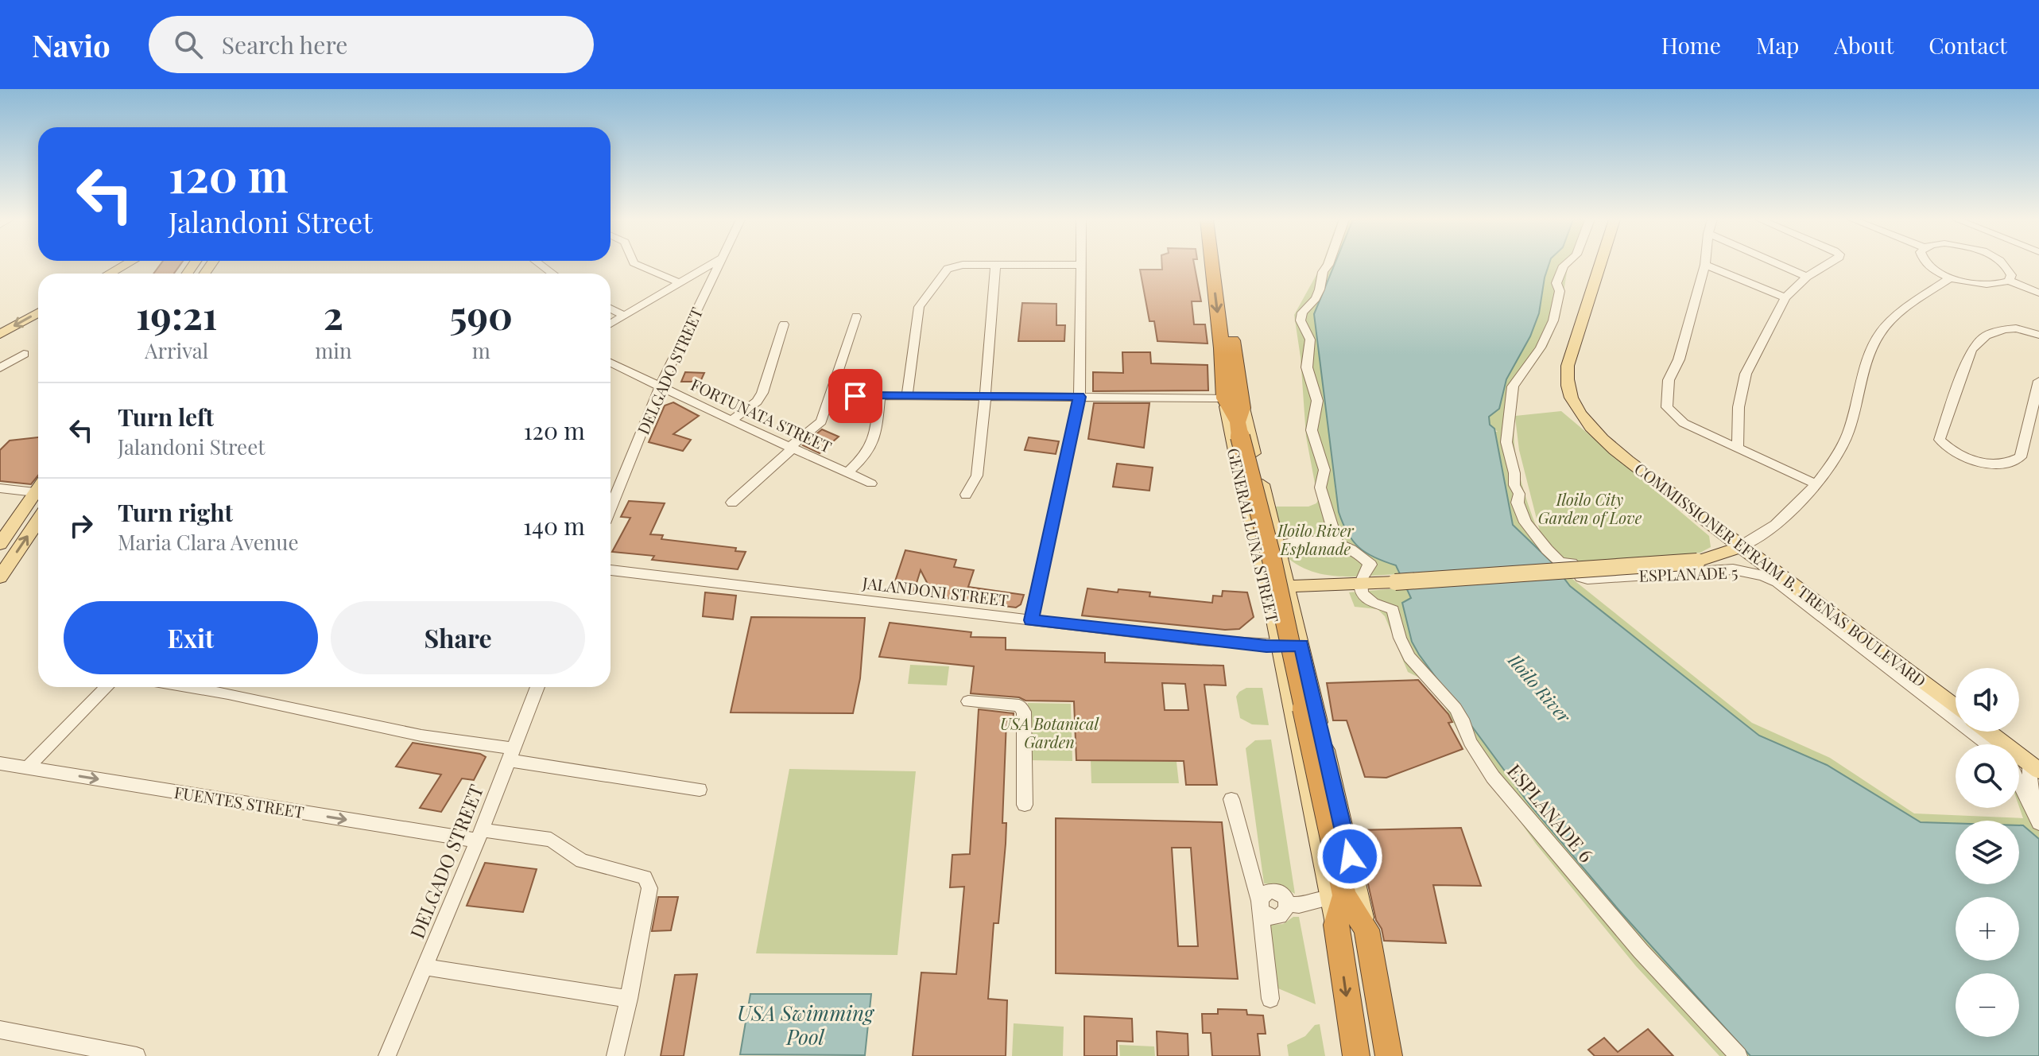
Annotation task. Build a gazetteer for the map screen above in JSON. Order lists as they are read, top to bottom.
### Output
{
  "streets": {
    "highway": ["GENERAL LUNA STREET"],
    "main road": ["COMMISSIONER EFRAIM B. TREÑAS BOULEVARD"],
    "street": [
      "DELGADO STREET",
      "FORTUNATA STREET",
      "ESPLANADE 5",
      "JALANDONI STREET",
      "FUENTES STREET",
      "ESPLANADE 6"
    ]
  },
  "crossings": [
    ["DELGADO STREET", "FORTUNATA STREET"],
    ["DELGADO STREET", "FUENTES STREET"],
    ["GENERAL LUNA STREET", "JALANDONI STREET"]
  ],
  "water": ["Iloilo River", "USA Swimming Pool"],
  "parks": ["Iloilo City Garden of Love", "Iloilo River Esplanade", "USA Botanical Garden"],
  "page": {
    "header": "Navio",
    "search": "Search here",
    "nav": [
      "Home",
      "Map",
      "About",
      "Contact"
    ],
    "turn": ["120 m", "Jalandoni Street"],
    "eta": [
      "19:21",
      "Arrival",
      "2",
      "min",
      "590",
      "m"
    ],
    "list": [
      {
        "name": "Turn left",
        "note": "Jalandoni Street",
        "value": "120 m"
      },
      {
        "name": "Turn right",
        "note": "Maria Clara Avenue",
        "value": "140 m"
      }
    ],
    "buttons": ["Exit", "Share"],
    "map_buttons": ["+", "−"]
  }
}
